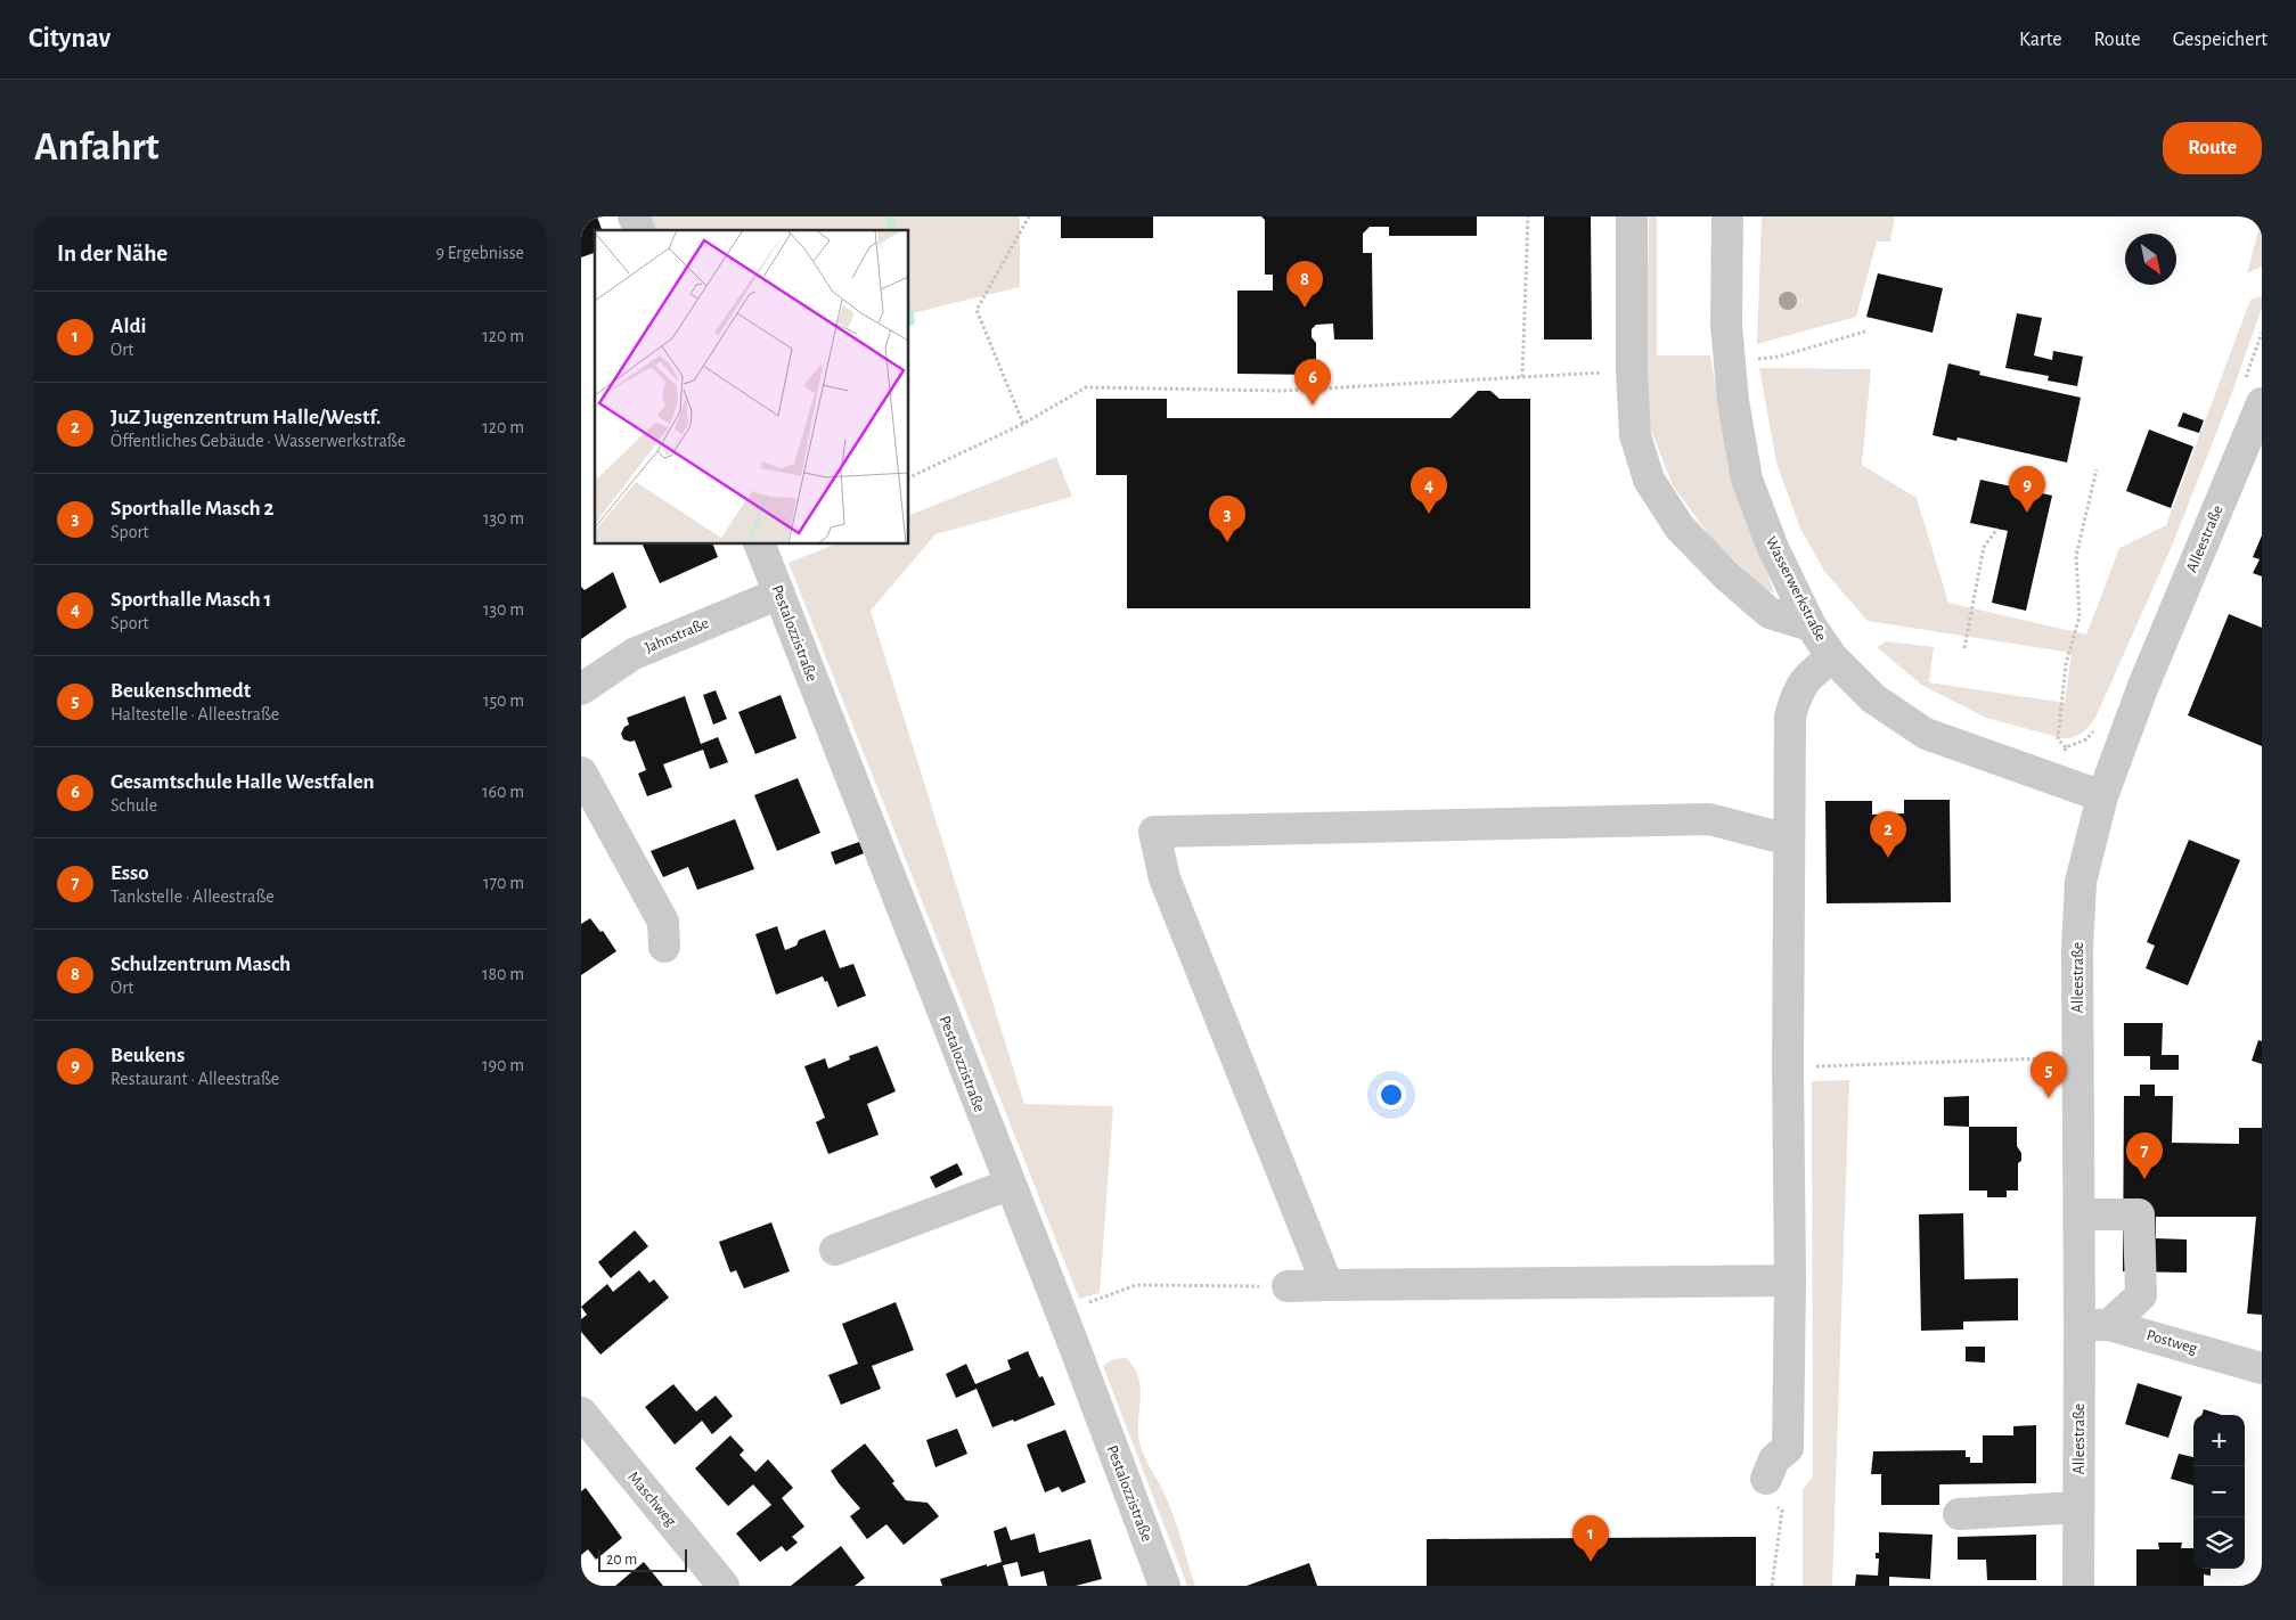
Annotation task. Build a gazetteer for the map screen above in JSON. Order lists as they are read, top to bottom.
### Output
{
  "streets": {
    "street": [
      "Alleestraße",
      "Wasserwerkstraße",
      "Pestalozzistraße",
      "Jahnstraße",
      "Postweg",
      "Maschweg"
    ]
  },
  "crossings": [
    ["Alleestraße", "Wasserwerkstraße"],
    ["Alleestraße", "Postweg"],
    ["Pestalozzistraße", "Jahnstraße"]
  ],
  "scale_bar": "20 m",
  "north": "bottom right",
  "page": {
    "header": "Citynav",
    "nav": ["Karte", "Route", "Gespeichert"],
    "buttons": "Route",
    "title": "Anfahrt",
    "heading": ["In der Nähe", "9 Ergebnisse"],
    "pins": [
      "8",
      "6",
      "9",
      "4",
      "3",
      "2",
      "5",
      "7",
      "1"
    ],
    "list": [
      {
        "mark": "1",
        "name": "Aldi",
        "note": "Ort",
        "value": "120 m"
      },
      {
        "mark": "2",
        "name": "JuZ Jugenzentrum Halle/Westf.",
        "note": "Öffentliches Gebäude · Wasserwerkstraße",
        "value": "120 m"
      },
      {
        "mark": "3",
        "name": "Sporthalle Masch 2",
        "note": "Sport",
        "value": "130 m"
      },
      {
        "mark": "4",
        "name": "Sporthalle Masch 1",
        "note": "Sport",
        "value": "130 m"
      },
      {
        "mark": "5",
        "name": "Beukenschmedt",
        "note": "Haltestelle · Alleestraße",
        "value": "150 m"
      },
      {
        "mark": "6",
        "name": "Gesamtschule Halle Westfalen",
        "note": "Schule",
        "value": "160 m"
      },
      {
        "mark": "7",
        "name": "Esso",
        "note": "Tankstelle · Alleestraße",
        "value": "170 m"
      },
      {
        "mark": "8",
        "name": "Schulzentrum Masch",
        "note": "Ort",
        "value": "180 m"
      },
      {
        "mark": "9",
        "name": "Beukens",
        "note": "Restaurant · Alleestraße",
        "value": "190 m"
      }
    ],
    "map_buttons": ["+", "−"],
    "scale": "20 m"
  }
}
